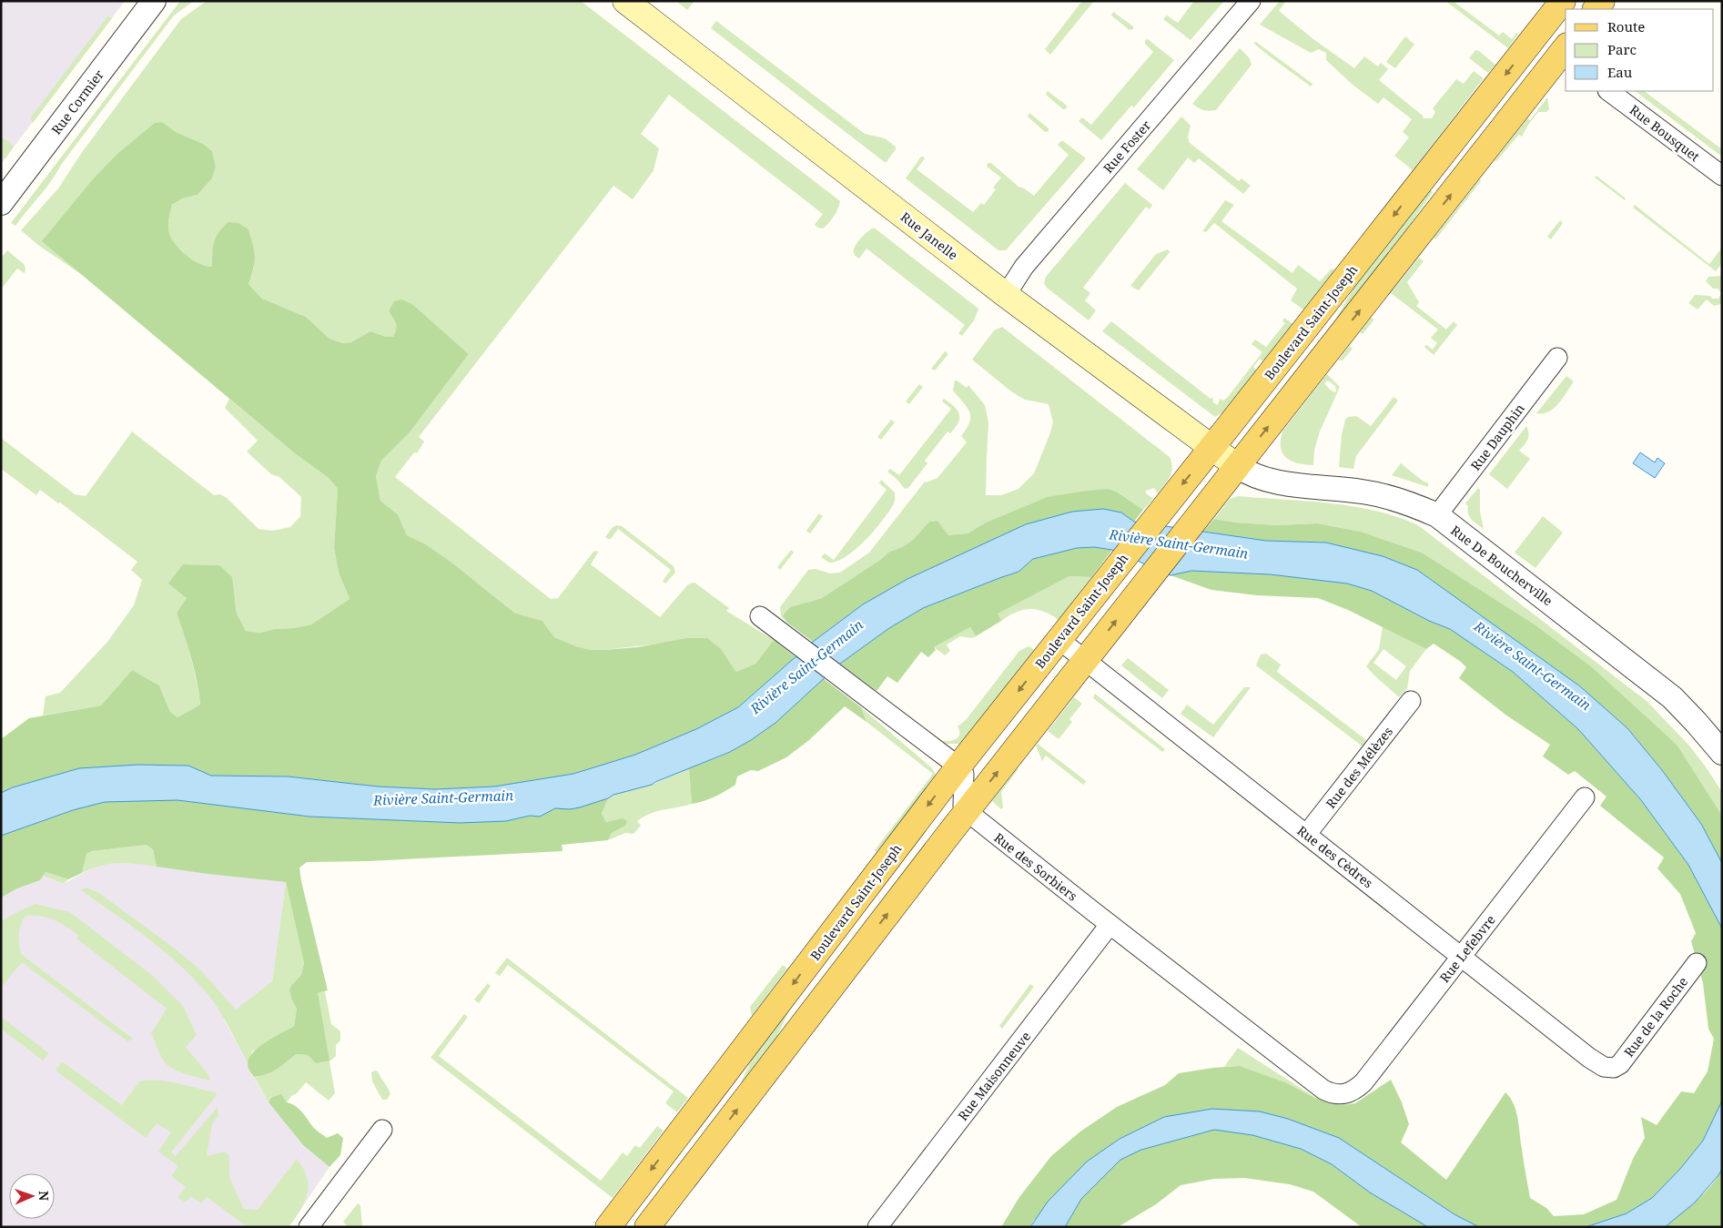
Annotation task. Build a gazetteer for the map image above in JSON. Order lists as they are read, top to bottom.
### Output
{
  "streets": {
    "main road": ["Rue Janelle", "Boulevard Saint-Joseph"],
    "street": [
      "Rue Cormier",
      "Rue Bousquet",
      "Rue Foster",
      "Rue Dauphin",
      "Rue De Boucherville",
      "Rue des Mélèzes",
      "Rue des Cèdres",
      "Rue des Sorbiers",
      "Rue Lefebvre",
      "Rue de la Roche",
      "Rue Maisonneuve"
    ]
  },
  "crossings": [
    ["Rue Foster", "Rue Janelle"],
    ["Rue Janelle", "Boulevard Saint-Joseph"],
    ["Rue Janelle", "Rue De Boucherville"],
    ["Boulevard Saint-Joseph", "Rue des Cèdres"],
    ["Rue Dauphin", "Rue De Boucherville"],
    ["Rue des Mélèzes", "Rue des Cèdres"],
    ["Rue des Cèdres", "Rue Lefebvre"],
    ["Rue des Cèdres", "Rue de la Roche"],
    ["Rue des Sorbiers", "Rue Lefebvre"],
    ["Rue des Sorbiers", "Rue Maisonneuve"]
  ],
  "water": ["Rivière Saint-Germain"],
  "legend": ["Route", "Parc", "Eau"],
  "north": "right"
}
